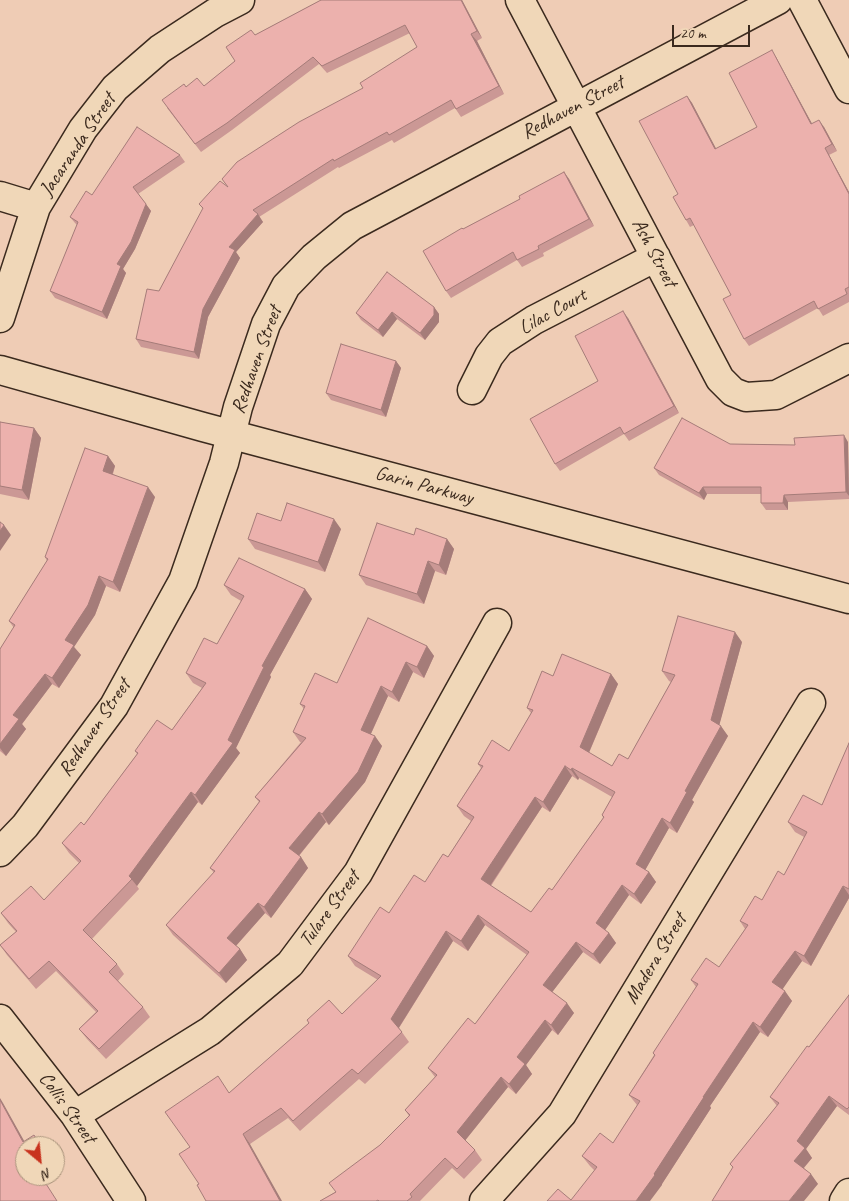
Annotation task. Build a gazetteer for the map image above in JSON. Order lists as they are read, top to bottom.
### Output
{
  "streets": {
    "street": [
      "Redhaven Street",
      "Jacaranda Street",
      "Ash Street",
      "Lilac Court",
      "Garin Parkway",
      "Tulare Street",
      "Madera Street",
      "Collis Street"
    ]
  },
  "crossings": [
    ["Redhaven Street", "Ash Street"],
    ["Redhaven Street", "Garin Parkway"],
    ["Ash Street", "Lilac Court"],
    ["Tulare Street", "Collis Street"]
  ],
  "scale_bar": "20 m",
  "north": "bottom right"
}
